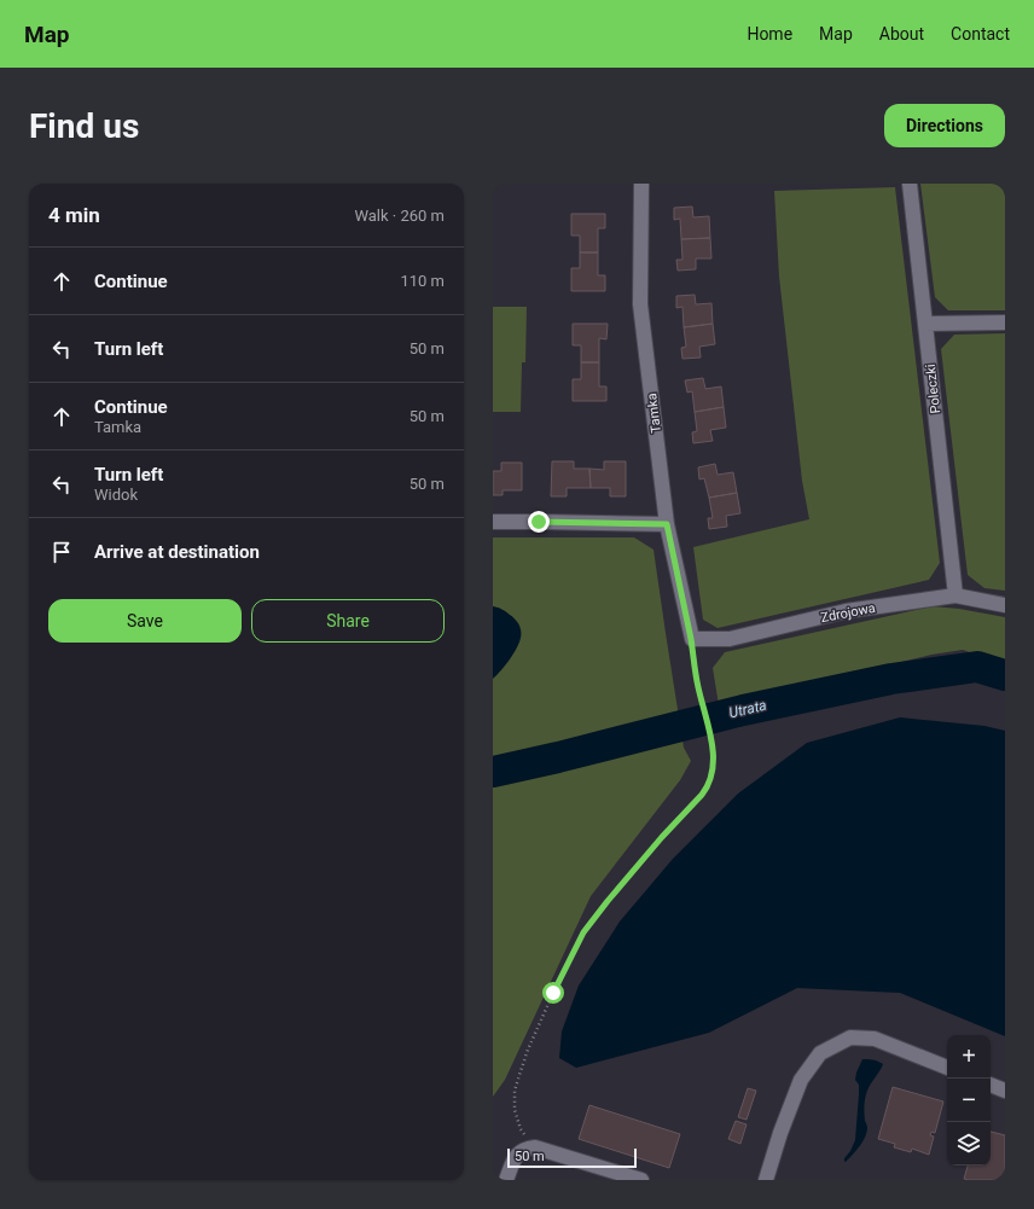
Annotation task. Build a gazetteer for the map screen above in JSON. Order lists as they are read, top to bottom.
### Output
{
  "streets": {
    "street": ["Poleczki", "Tamka", "Zdrojowa"]
  },
  "crossings": [
    ["Poleczki", "Zdrojowa"],
    ["Tamka", "Zdrojowa"]
  ],
  "water": ["Utrata"],
  "scale_bar": "50 m",
  "page": {
    "header": "Map",
    "nav": [
      "Home",
      "Map",
      "About",
      "Contact"
    ],
    "buttons": [
      "Directions",
      ["Save", "Share"]
    ],
    "title": "Find us",
    "heading": ["4 min", "Walk · 260 m"],
    "list": [
      ["Continue", "110 m"],
      ["Turn left", "50 m"],
      ["Continue", "Tamka", "50 m"],
      ["Turn left", "Widok", "50 m"],
      "Arrive at destination"
    ],
    "map_buttons": ["+", "−"],
    "scale": "50 m"
  }
}
